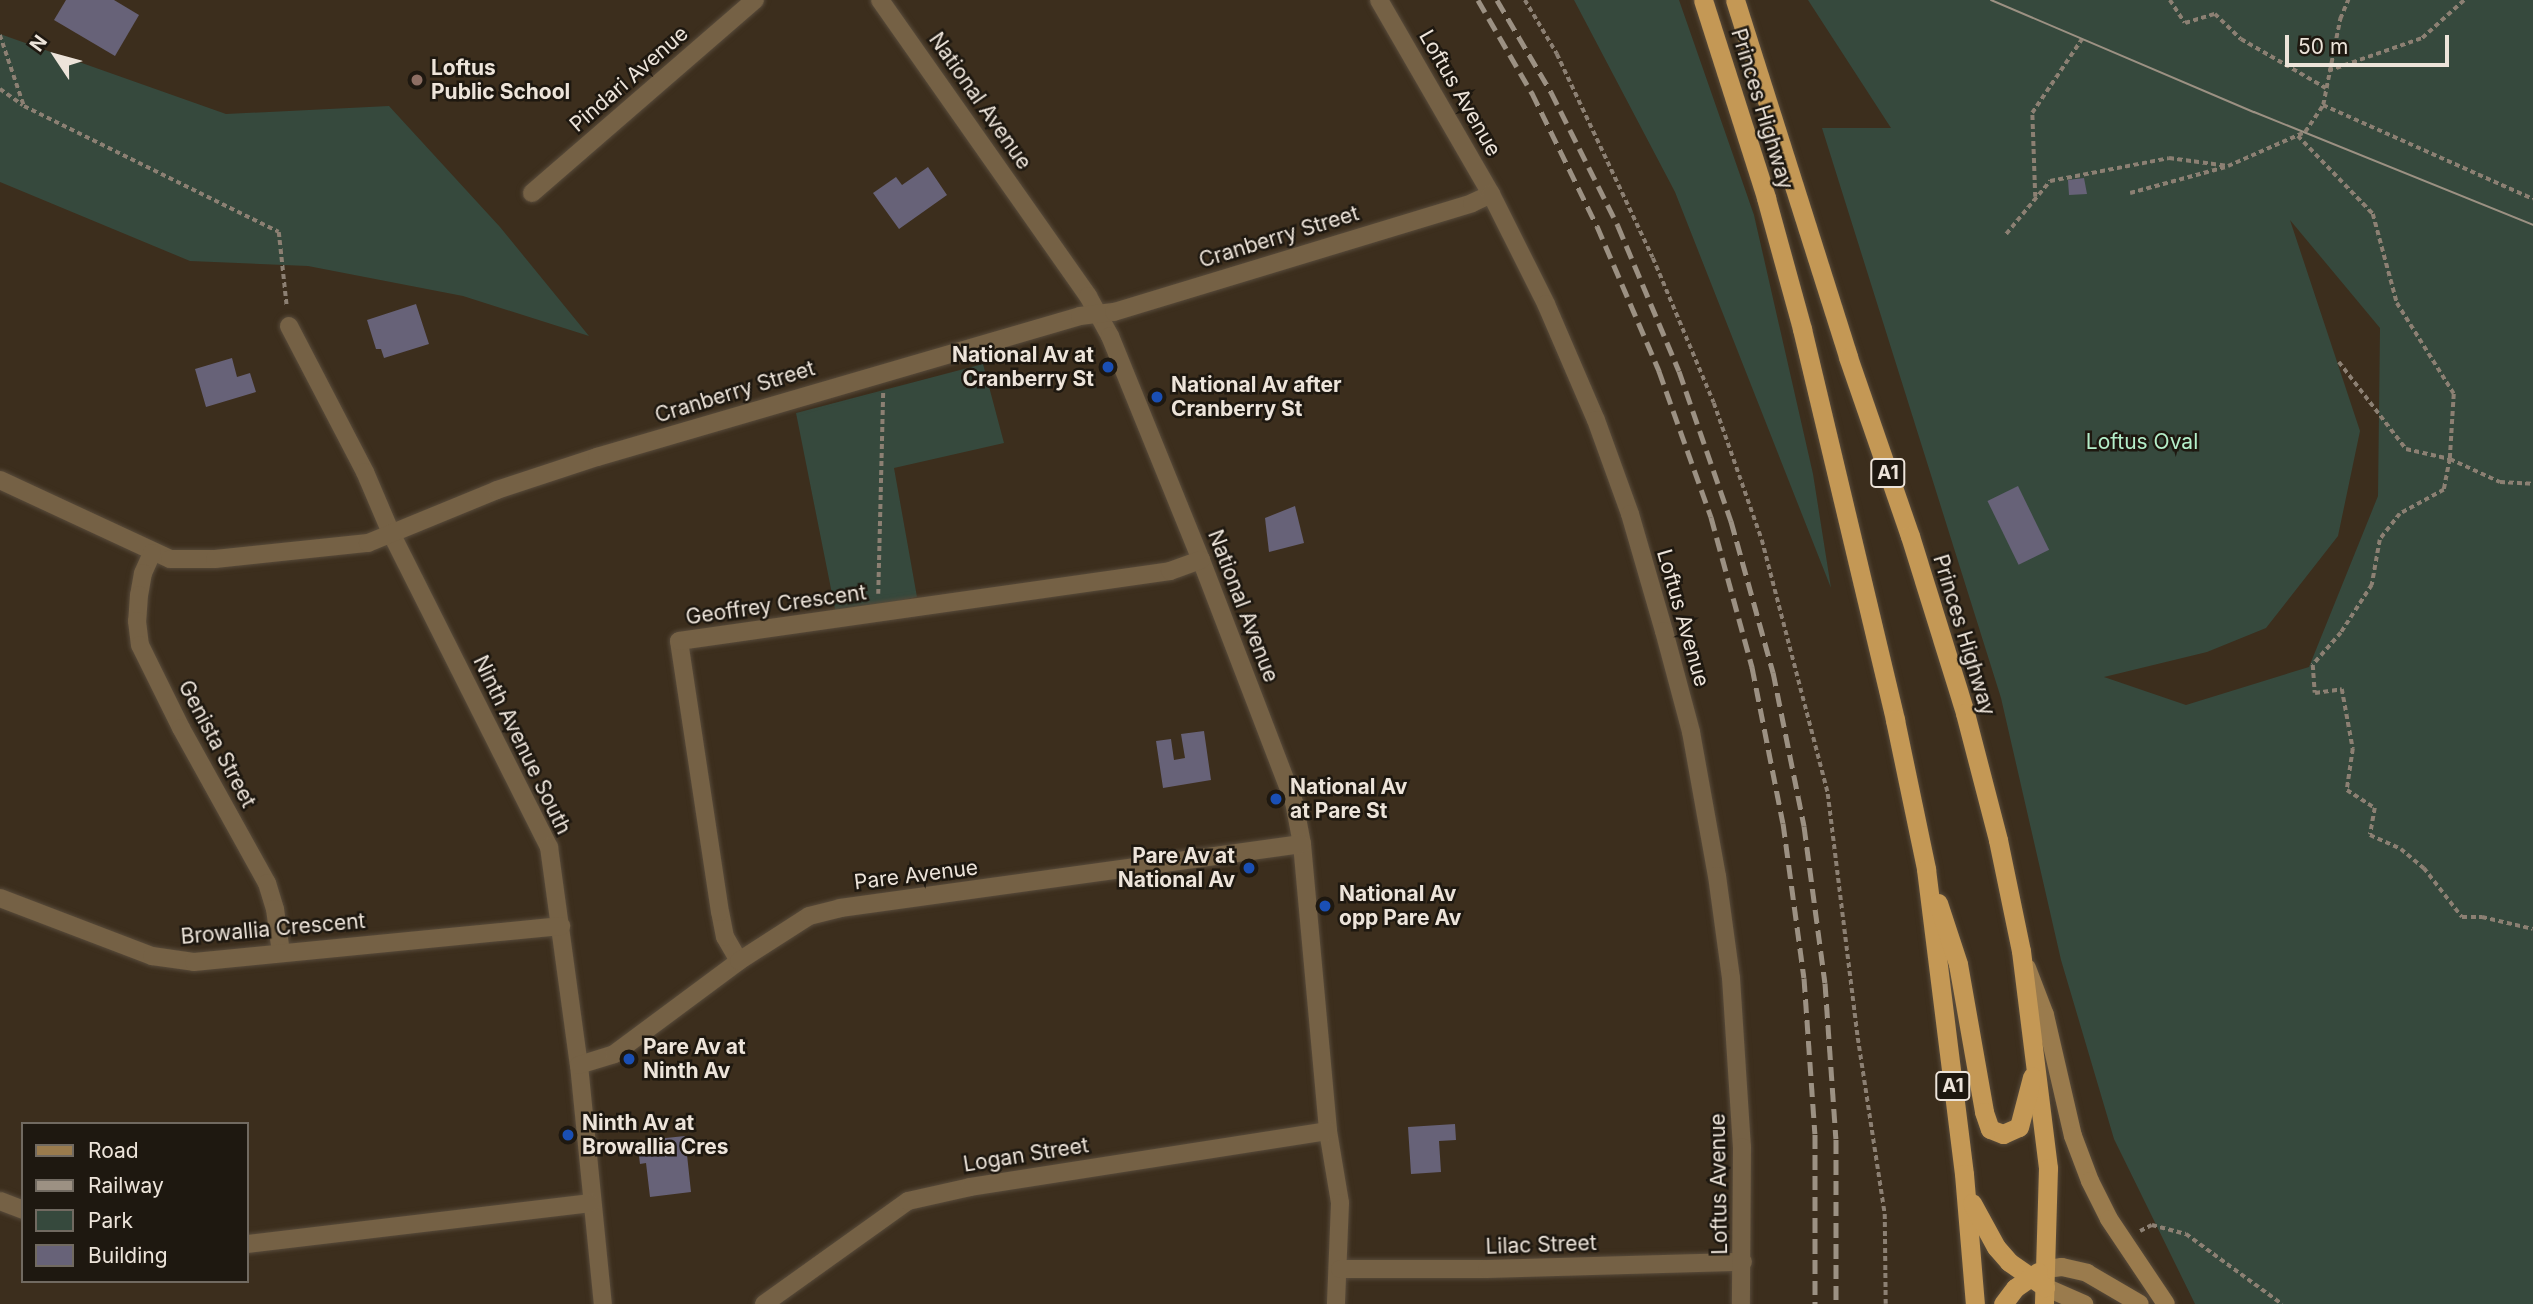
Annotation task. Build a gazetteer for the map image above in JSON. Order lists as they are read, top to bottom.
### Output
{
  "streets": {
    "highway": ["Princes Highway", "A1"],
    "street": [
      "Pindari Avenue",
      "Loftus Avenue",
      "National Avenue",
      "Cranberry Street",
      "Geoffrey Crescent",
      "Genista Street",
      "Ninth Avenue South",
      "Pare Avenue",
      "Browallia Crescent",
      "Logan Street",
      "Lilac Street"
    ]
  },
  "crossings": [
    ["Loftus Avenue", "Cranberry Street"],
    ["Loftus Avenue", "Lilac Street"],
    ["National Avenue", "Cranberry Street"],
    ["National Avenue", "Geoffrey Crescent"],
    ["National Avenue", "Pare Avenue"],
    ["National Avenue", "Logan Street"],
    ["National Avenue", "Lilac Street"],
    ["Cranberry Street", "Genista Street"],
    ["Cranberry Street", "Ninth Avenue South"],
    ["Geoffrey Crescent", "Pare Avenue"],
    ["Genista Street", "Browallia Crescent"],
    ["Ninth Avenue South", "Pare Avenue"],
    ["Ninth Avenue South", "Browallia Crescent"]
  ],
  "parks": ["Loftus Oval"],
  "places": [
    "Loftus Public School",
    "National Av at Cranberry St",
    "National Av after Cranberry St",
    "National Av at Pare St",
    "Pare Av at National Av",
    "National Av opp Pare Av",
    "Pare Av at Ninth Av",
    "Ninth Av at Browallia Cres"
  ],
  "legend": [
    "Road",
    "Railway",
    "Park",
    "Building"
  ],
  "scale_bar": "50 m",
  "north": "top left"
}
